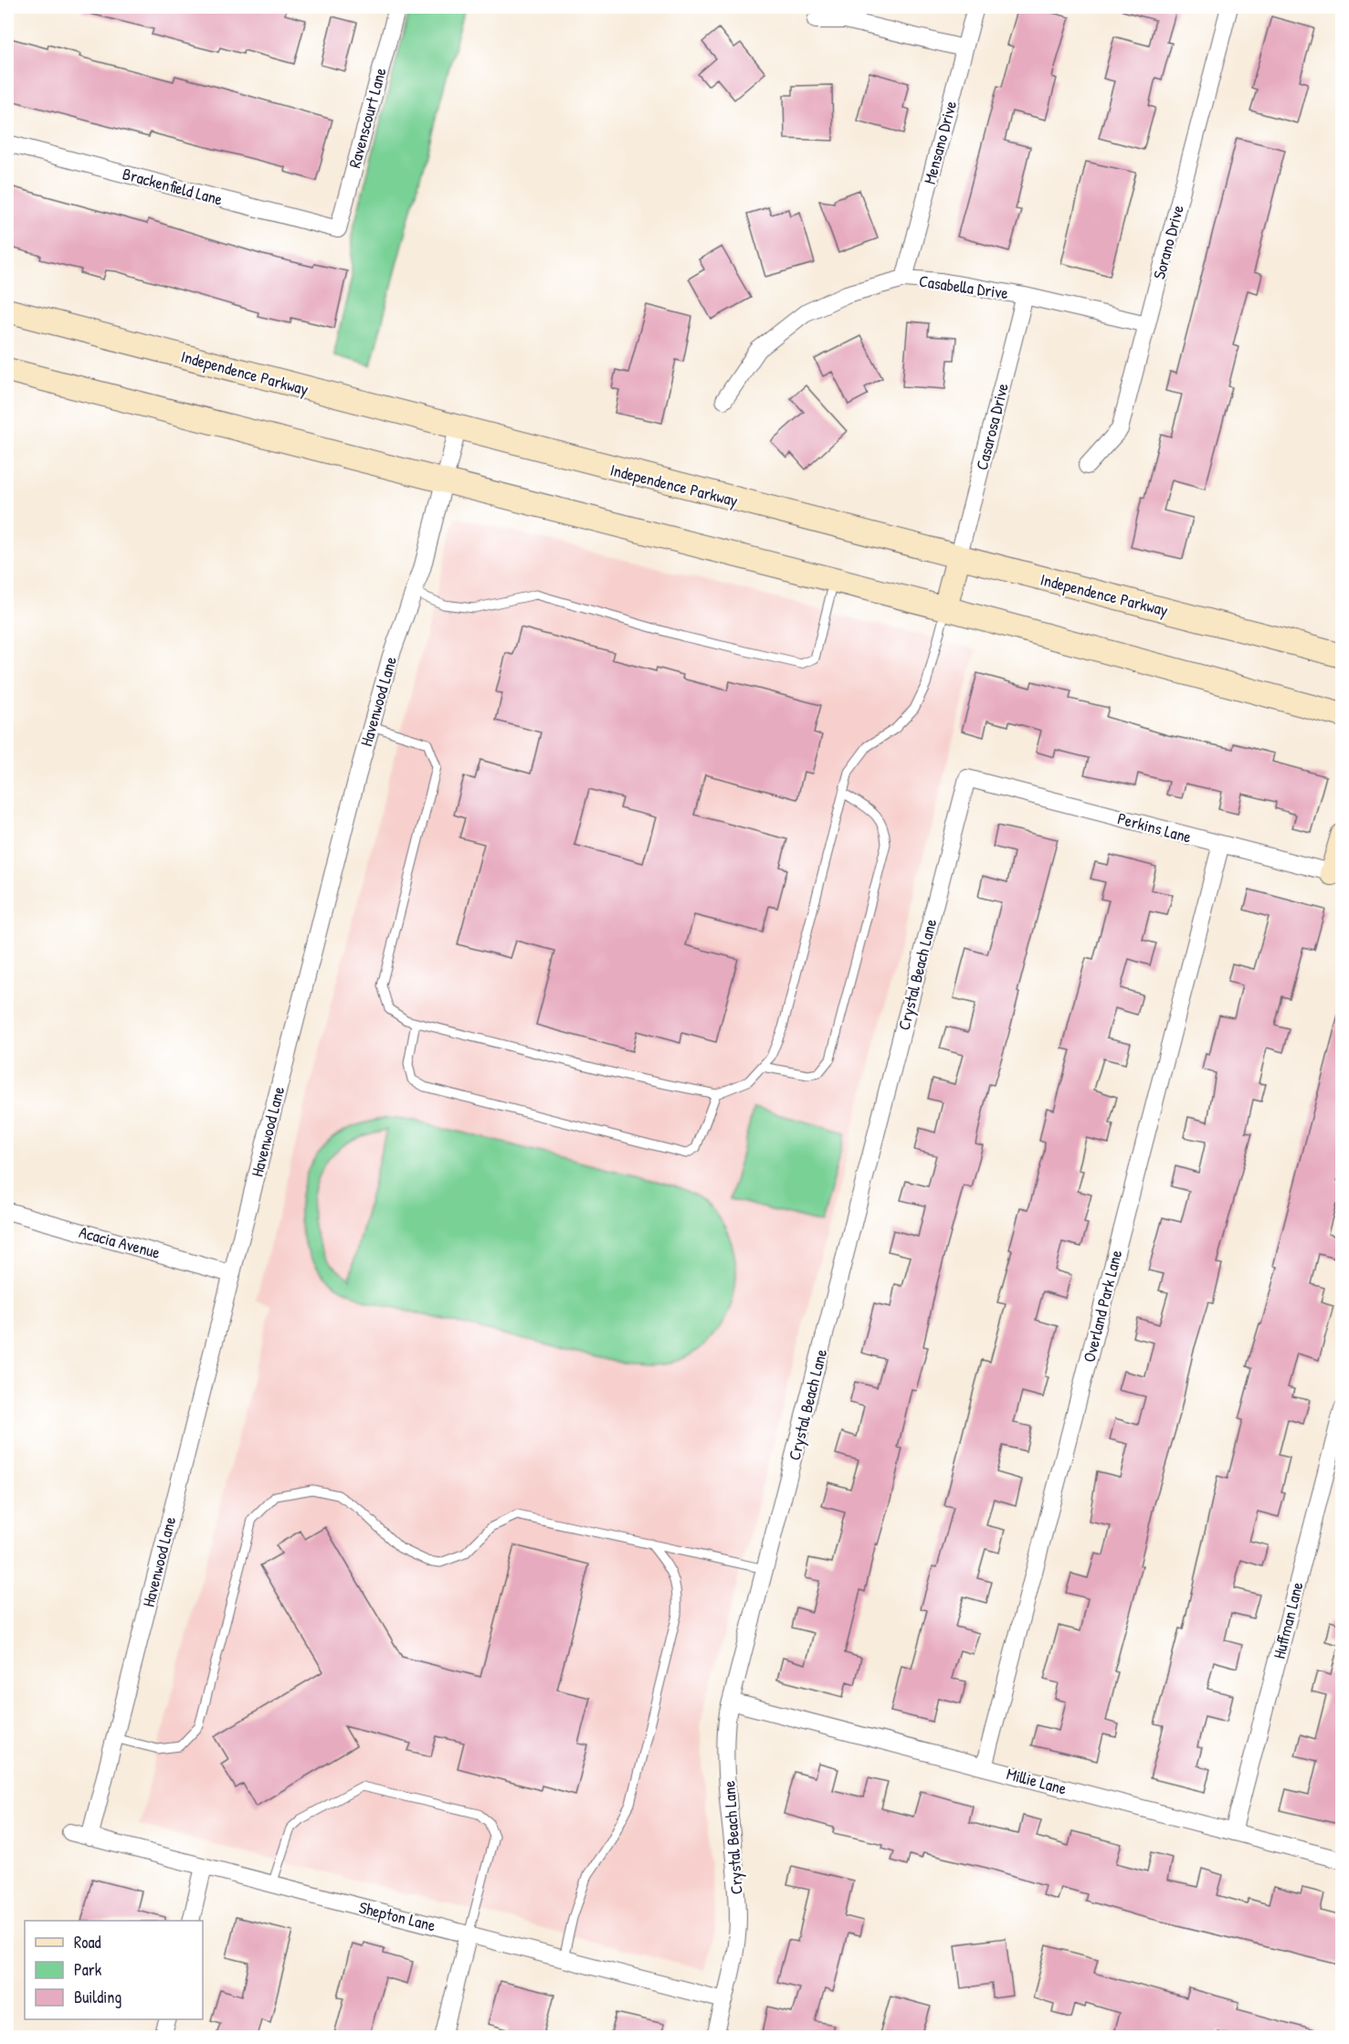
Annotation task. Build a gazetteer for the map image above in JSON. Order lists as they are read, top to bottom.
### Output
{
  "streets": {
    "main road": ["Independence Parkway"],
    "street": [
      "Ravenscourt Lane",
      "Mensano Drive",
      "Brackenfield Lane",
      "Sorano Drive",
      "Casabella Drive",
      "Casarosa Drive",
      "Havenwood Lane",
      "Perkins Lane",
      "Crystal Beach Lane",
      "Acacia Avenue",
      "Overland Park Lane",
      "Huffman Lane",
      "Millie Lane",
      "Shepton Lane"
    ]
  },
  "crossings": [
    ["Ravenscourt Lane", "Brackenfield Lane"],
    ["Mensano Drive", "Casabella Drive"],
    ["Sorano Drive", "Casabella Drive"],
    ["Casabella Drive", "Casarosa Drive"],
    ["Independence Parkway", "Casarosa Drive"],
    ["Independence Parkway", "Havenwood Lane"],
    ["Havenwood Lane", "Acacia Avenue"],
    ["Havenwood Lane", "Shepton Lane"],
    ["Perkins Lane", "Crystal Beach Lane"],
    ["Perkins Lane", "Overland Park Lane"],
    ["Crystal Beach Lane", "Millie Lane"],
    ["Crystal Beach Lane", "Shepton Lane"],
    ["Overland Park Lane", "Millie Lane"],
    ["Huffman Lane", "Millie Lane"]
  ],
  "legend": ["Road", "Park", "Building"]
}
